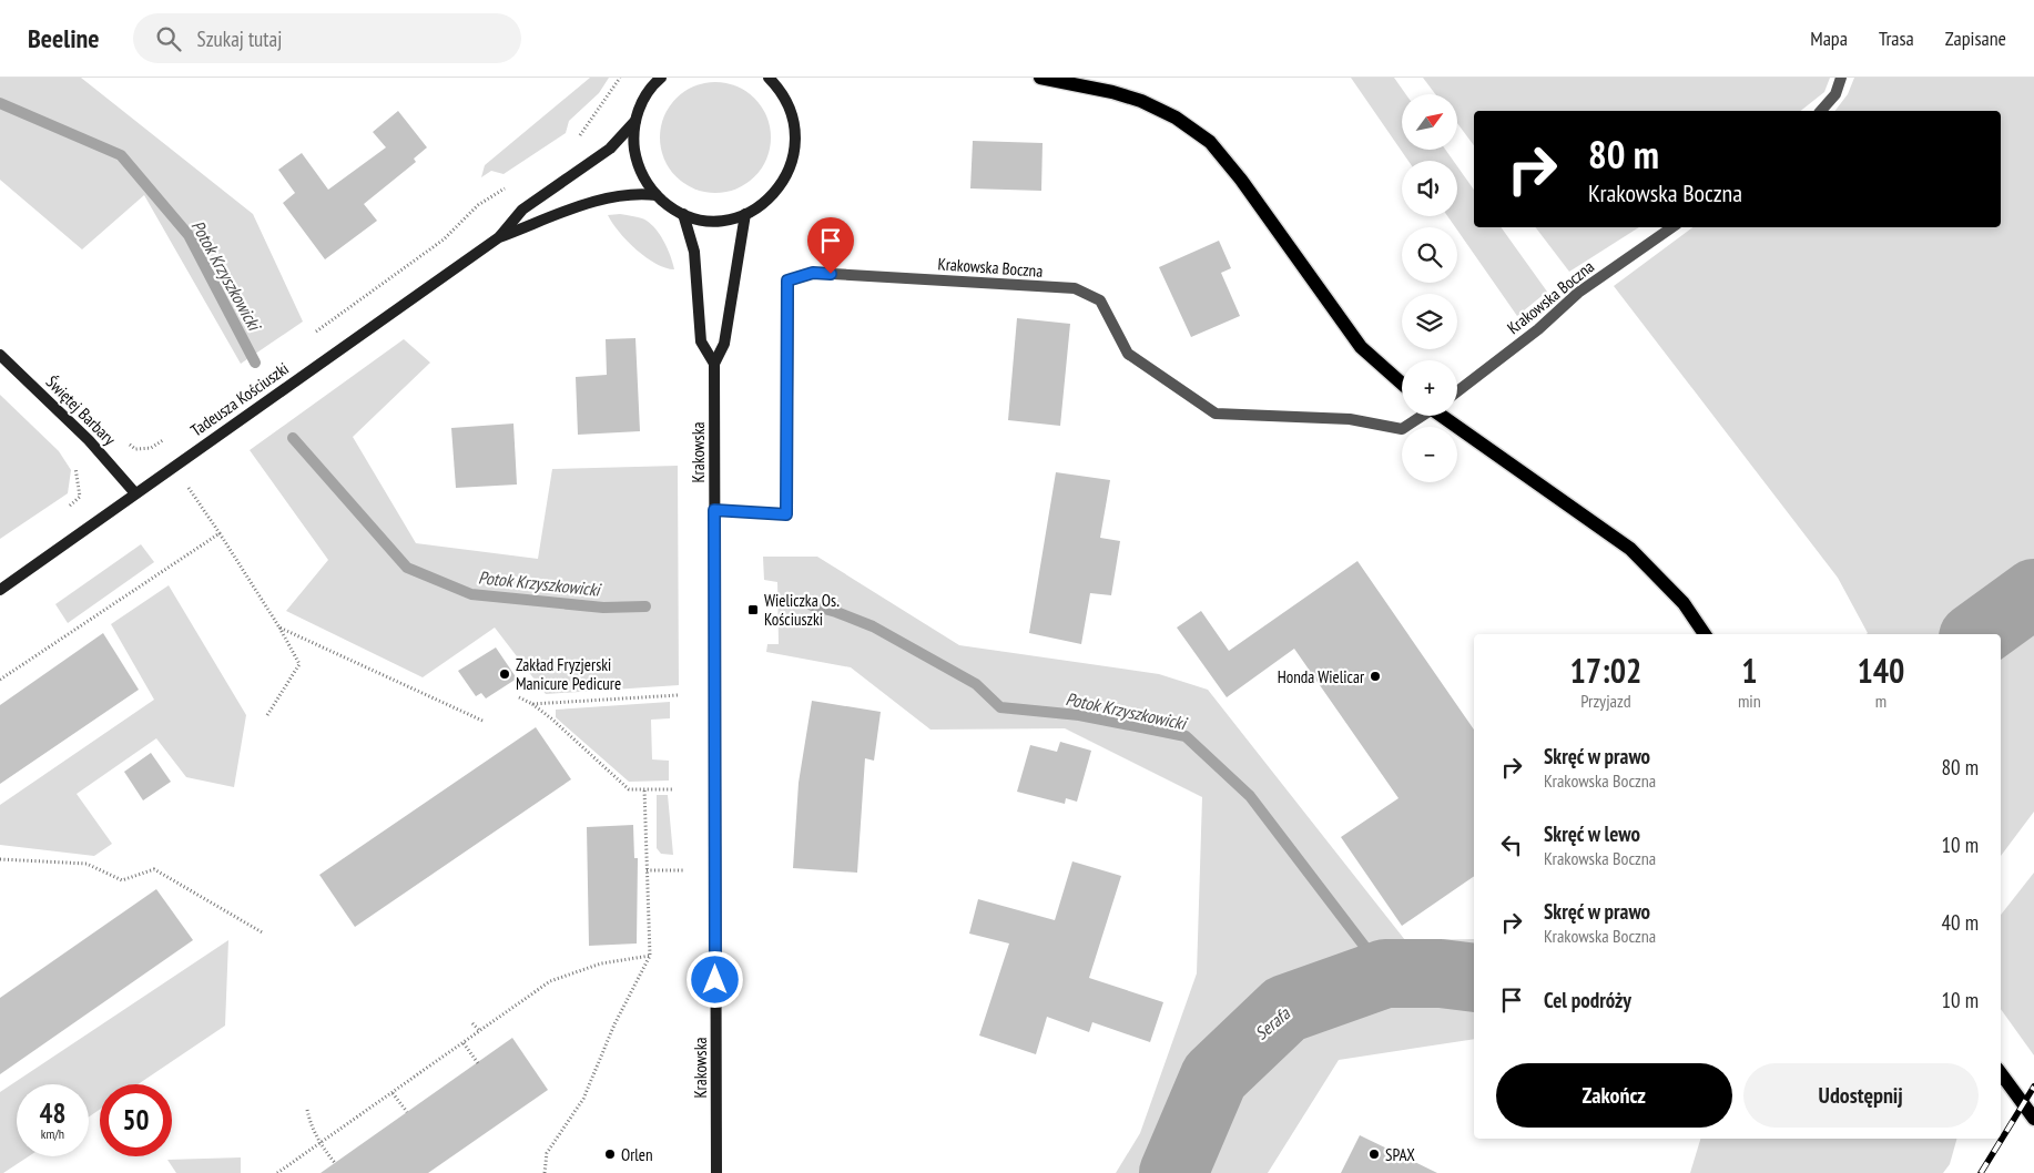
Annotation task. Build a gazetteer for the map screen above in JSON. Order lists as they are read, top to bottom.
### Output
{
  "streets": {
    "main road": ["Tadeusza Kościuszki", "Świętej Barbary", "Krakowska"],
    "street": ["Krakowska Boczna"]
  },
  "crossings": [
    ["Krakowska Boczna", "Krakowska"],
    ["Tadeusza Kościuszki", "Świętej Barbary"]
  ],
  "water": ["Potok Krzyszkowicki", "Serafa"],
  "places": {
    "transit": ["Wieliczka Os. Kościuszki"],
    "other": [
      "Zakład Fryzjerski Manicure Pedicure",
      "Honda Wielicar",
      "Orlen",
      "SPAX"
    ]
  },
  "north": "top right",
  "page": {
    "header": "Beeline",
    "search": "Szukaj tutaj",
    "nav": ["Mapa", "Trasa", "Zapisane"],
    "map_buttons": ["+", "−"],
    "turn": ["80 m", "Krakowska Boczna"],
    "eta": [
      "17:02",
      "Przyjazd",
      "1",
      "min",
      "140",
      "m"
    ],
    "list": [
      {
        "name": "Skręć w prawo",
        "note": "Krakowska Boczna",
        "value": "80 m"
      },
      {
        "name": "Skręć w lewo",
        "note": "Krakowska Boczna",
        "value": "10 m"
      },
      {
        "name": "Skręć w prawo",
        "note": "Krakowska Boczna",
        "value": "40 m"
      },
      {
        "name": "Cel podróży",
        "value": "10 m"
      }
    ],
    "buttons": ["Zakończ", "Udostępnij"],
    "speed": "48 km/h",
    "limit": "50"
  }
}
